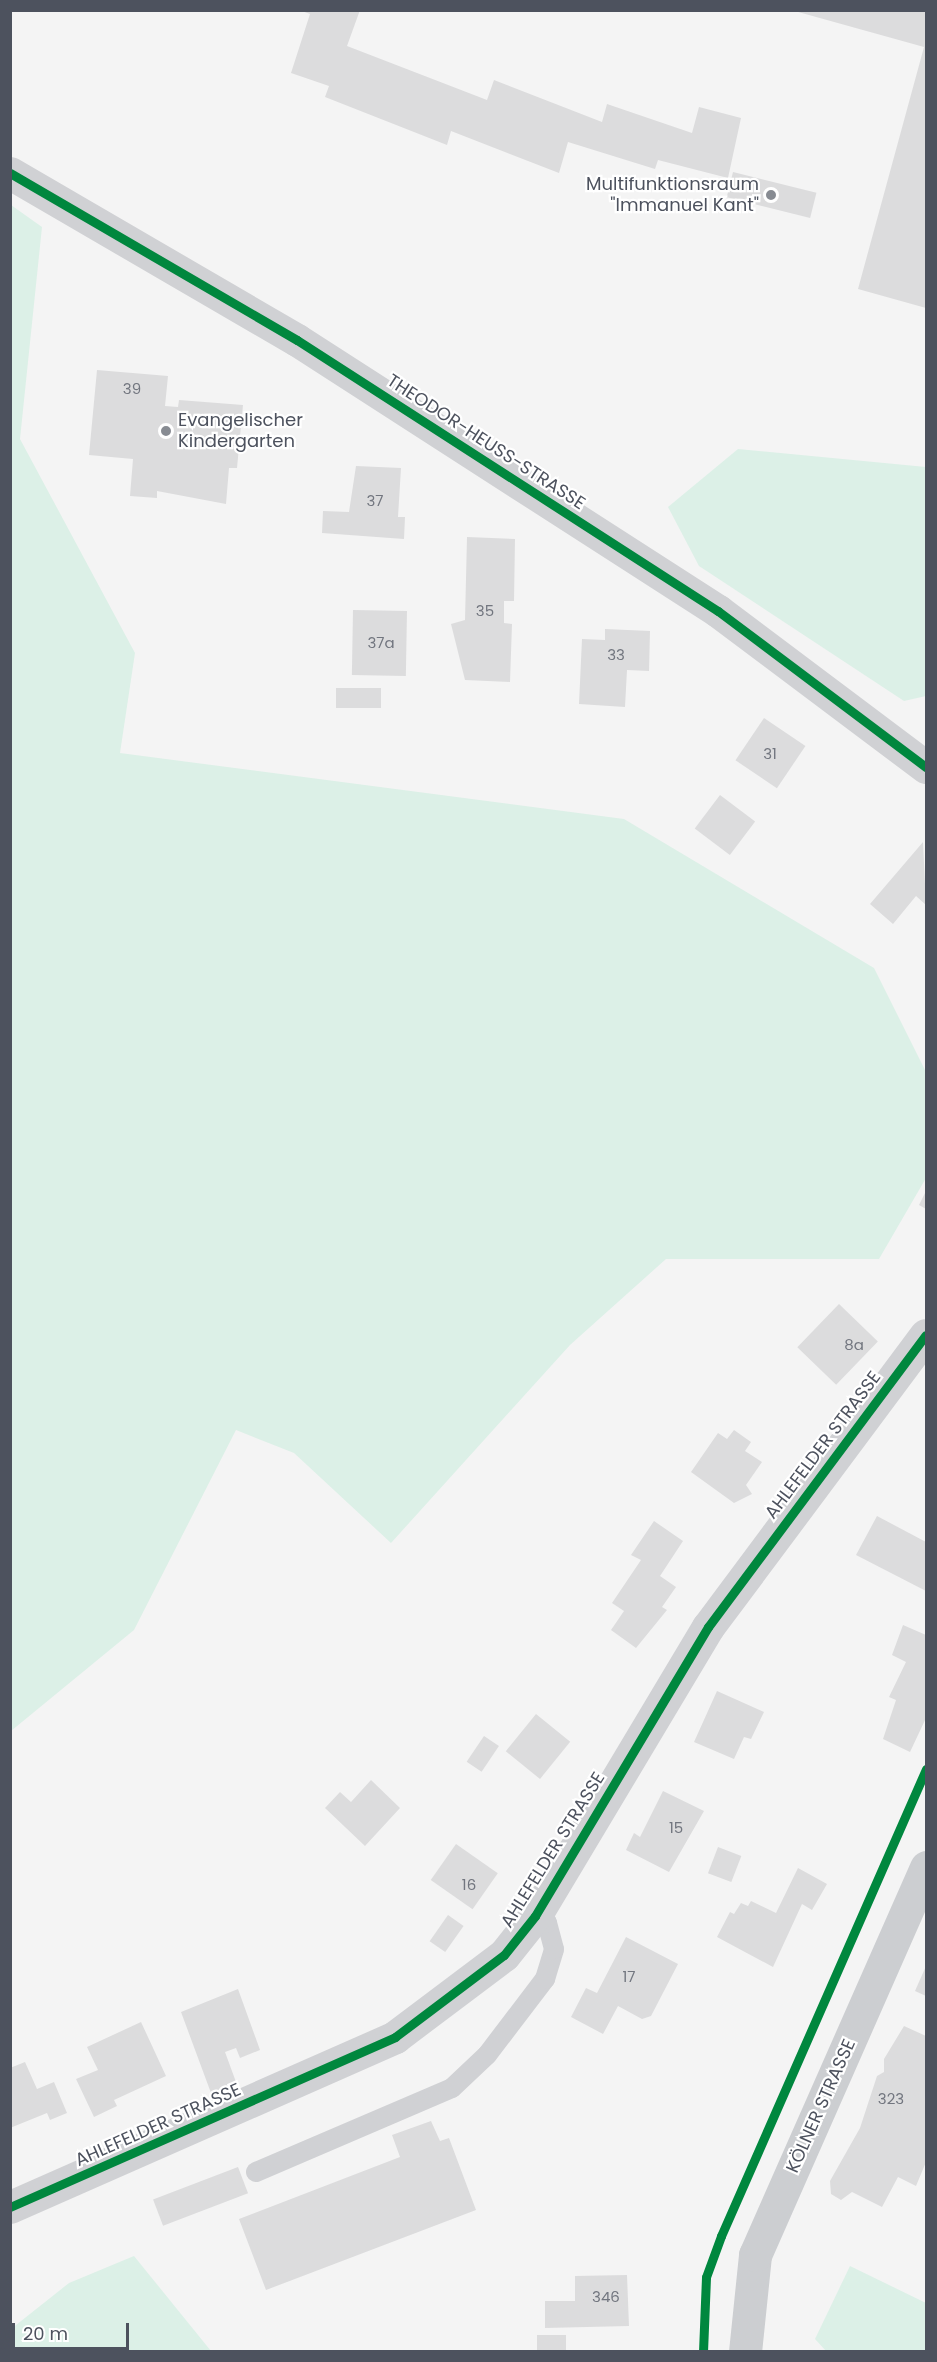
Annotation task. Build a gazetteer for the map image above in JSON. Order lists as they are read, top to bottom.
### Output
{
  "streets": {
    "main road": ["KÖLNER STRASSE"],
    "street": ["THEODOR-HEUSS-STRASSE", "AHLEFELDER STRASSE"]
  },
  "places": ["Multifunktionsraum \"Immanuel Kant\"", "Evangelischer Kindergarten"],
  "house_numbers": [
    "39",
    "37",
    "35",
    "37a",
    "33",
    "31",
    "8a",
    "15",
    "16",
    "17",
    "323",
    "346"
  ],
  "scale_bar": "20 m"
}
